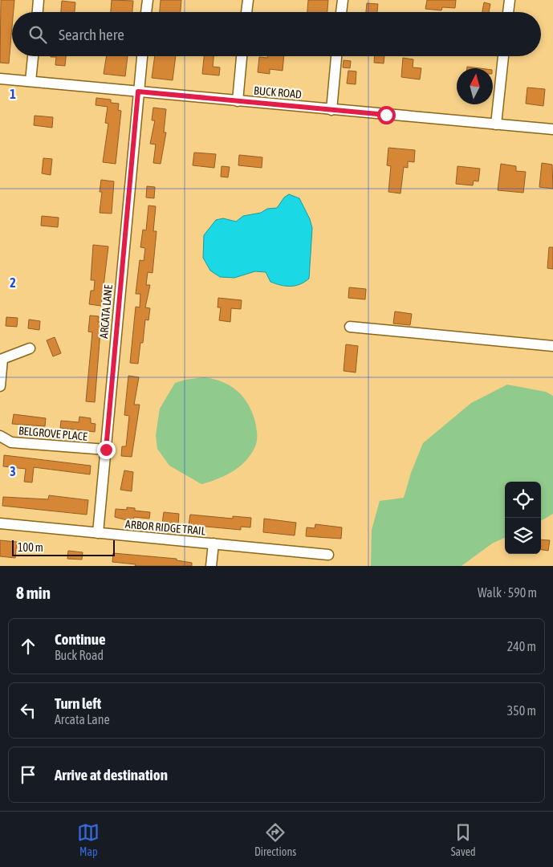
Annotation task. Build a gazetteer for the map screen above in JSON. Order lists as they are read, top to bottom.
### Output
{
  "streets": {
    "street": [
      "BUCK ROAD",
      "ARCATA LANE",
      "BELGROVE PLACE",
      "ARBOR RIDGE TRAIL"
    ]
  },
  "crossings": [
    ["BUCK ROAD", "ARCATA LANE"],
    ["ARCATA LANE", "BELGROVE PLACE"],
    ["ARCATA LANE", "ARBOR RIDGE TRAIL"]
  ],
  "scale_bar": "100 m",
  "north": "top",
  "page": {
    "search": "Search here",
    "scale": "100 m",
    "heading": ["8 min", "Walk · 590 m"],
    "list": [
      ["Continue", "Buck Road", "240 m"],
      ["Turn left", "Arcata Lane", "350 m"],
      "Arrive at destination"
    ],
    "nav": ["Map", "Directions", "Saved"]
  },
  "grid": {
    "rows": ["1", "2", "3"]
  }
}
